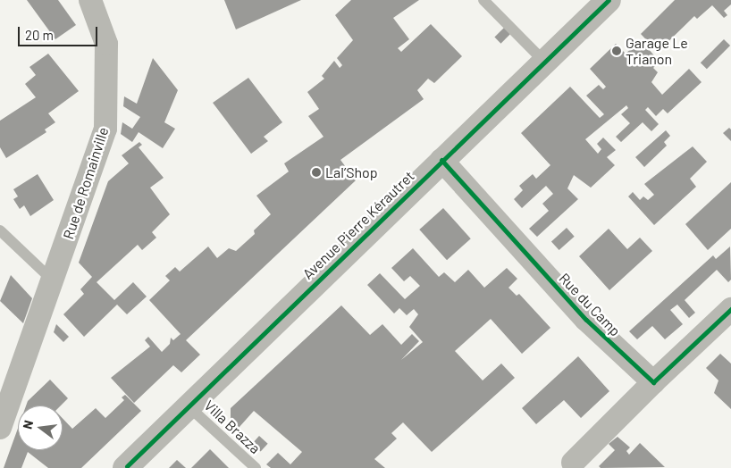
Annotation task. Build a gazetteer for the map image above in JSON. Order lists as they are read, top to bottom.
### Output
{
  "streets": {
    "main road": ["Avenue Pierre Kérautret"],
    "street": ["Rue de Romainville", "Rue du Camp"],
    "lane": ["Villa Brazza"]
  },
  "crossings": [
    ["Avenue Pierre Kérautret", "Rue du Camp"],
    ["Avenue Pierre Kérautret", "Villa Brazza"]
  ],
  "places": ["Garage Le Trianon", "Lal’Shop"],
  "scale_bar": "20 m",
  "north": "left"
}
